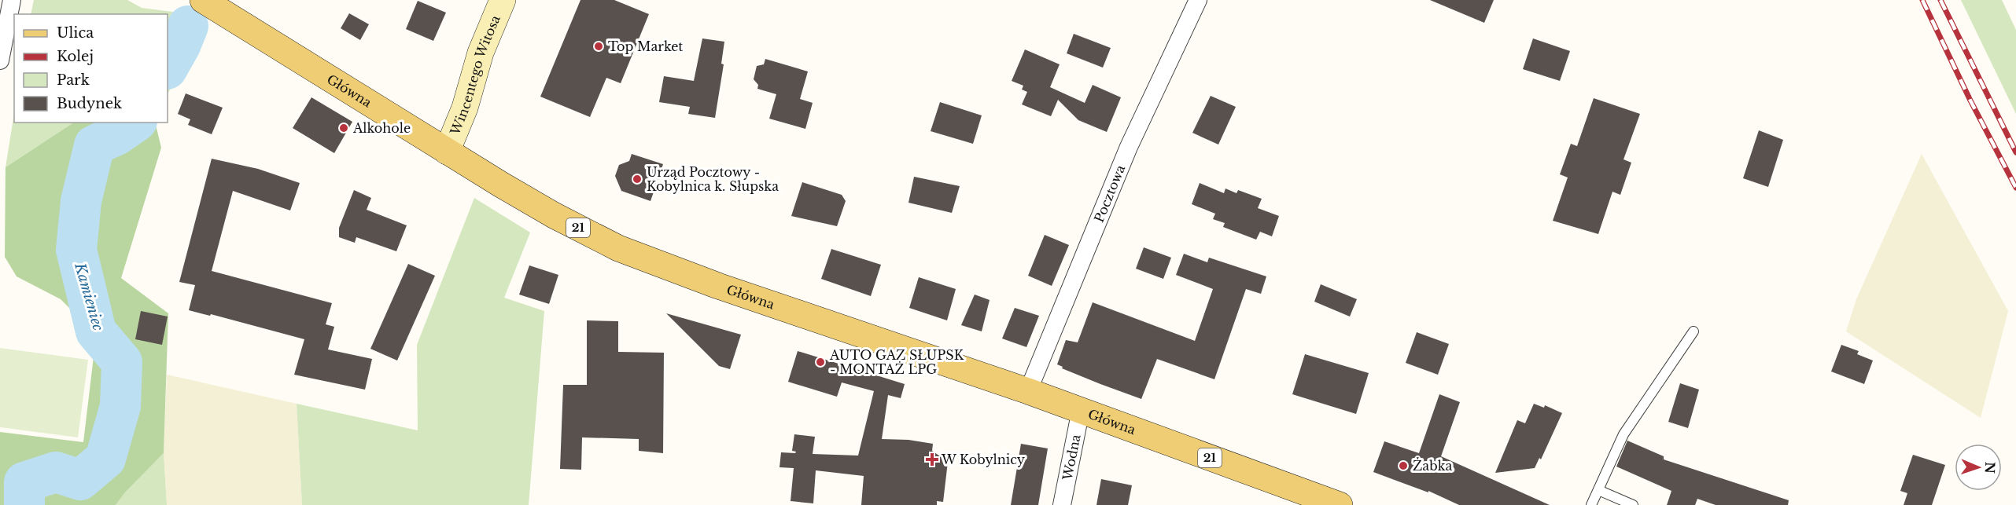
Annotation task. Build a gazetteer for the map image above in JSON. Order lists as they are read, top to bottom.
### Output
{
  "streets": {
    "main road": ["Główna", "21"],
    "street": ["Wincentego Witosa", "Pocztowa", "Wodna"]
  },
  "crossings": [
    ["Wincentego Witosa", "Główna"],
    ["Główna", "Pocztowa"],
    ["Główna", "Wodna"]
  ],
  "water": ["Kamieniec"],
  "places": {
    "other": [
      "Top Market",
      "Alkohole",
      "Urząd Pocztowy - Kobylnica k. Słupska",
      "AUTO GAZ SŁUPSK - MONTAŻ LPG",
      "Żabka"
    ],
    "health": ["W Kobylnicy"]
  },
  "legend": [
    "Ulica",
    "Kolej",
    "Park",
    "Budynek"
  ],
  "north": "right"
}
